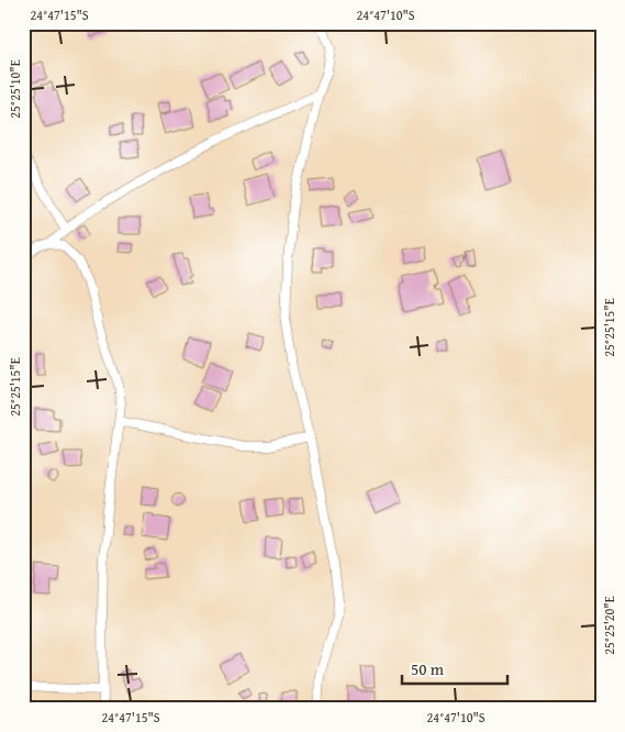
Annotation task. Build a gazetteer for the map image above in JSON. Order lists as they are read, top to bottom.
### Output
{
  "scale_bar": "50 m",
  "coordinates": [
    "24°47'15\"S",
    "24°47'10\"S",
    "25°25'10\"E",
    "25°25'15\"E",
    "25°25'20\"E"
  ]
}
